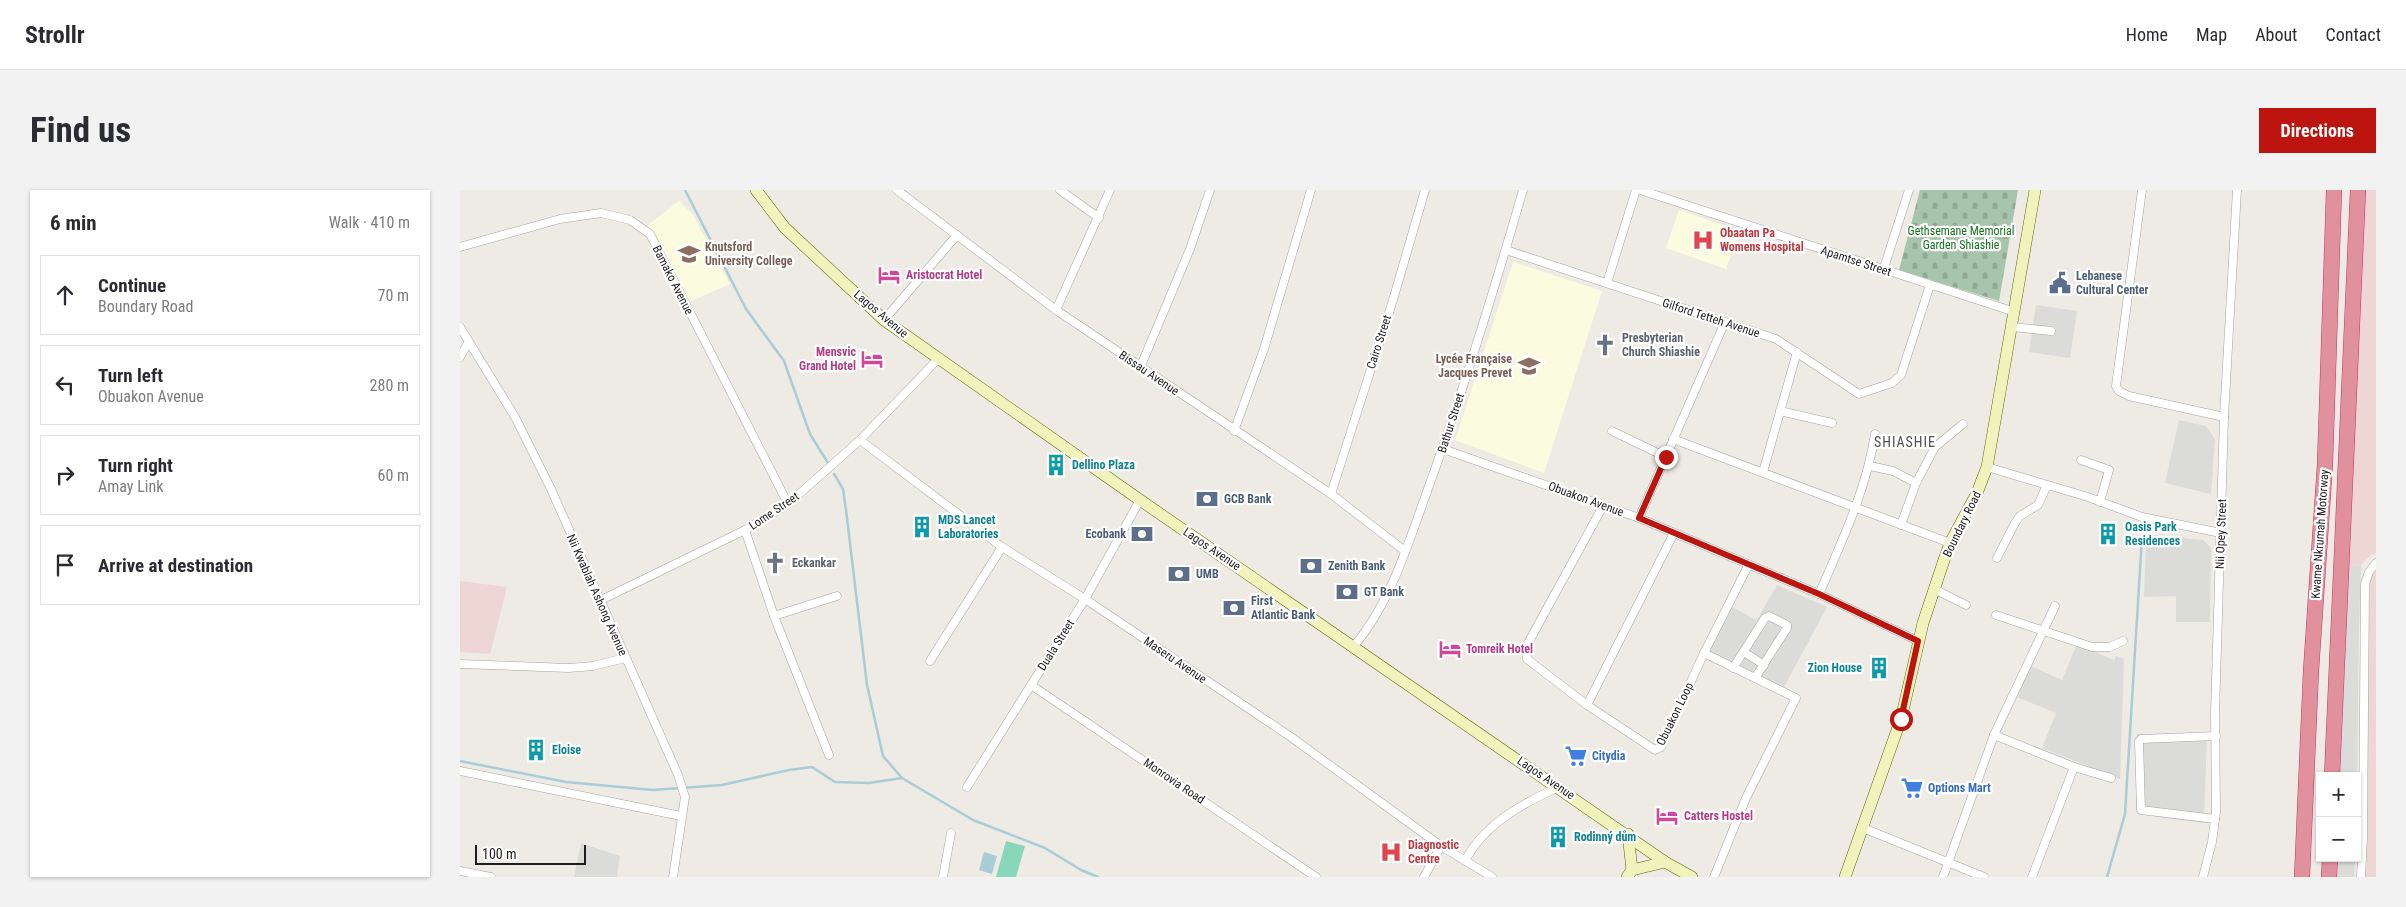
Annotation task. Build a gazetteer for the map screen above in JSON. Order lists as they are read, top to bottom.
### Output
{
  "streets": {
    "highway": ["Kwame Nkrumah Motorway"],
    "street": [
      "Apamtse Street",
      "Bamako Avenue",
      "Lagos Avenue",
      "Gilford Tetteh Avenue",
      "Cairo Street",
      "Bissau Avenue",
      "Bathur Street",
      "Obuakon Avenue",
      "Lome Street",
      "Boundary Road",
      "Nii Opey Street",
      "Nii Kwablah Ashong Avenue",
      "Duala Street",
      "Maseru Avenue",
      "Obuakon Loop",
      "Monrovia Road"
    ]
  },
  "crossings": [
    ["Apamtse Street", "Gilford Tetteh Avenue"],
    ["Apamtse Street", "Boundary Road"],
    ["Bamako Avenue", "Lome Street"],
    ["Lagos Avenue", "Bathur Street"],
    ["Lagos Avenue", "Lome Street"],
    ["Lagos Avenue", "Duala Street"],
    ["Gilford Tetteh Avenue", "Bathur Street"],
    ["Cairo Street", "Bissau Avenue"],
    ["Bissau Avenue", "Bathur Street"],
    ["Bathur Street", "Obuakon Avenue"],
    ["Obuakon Avenue", "Boundary Road"],
    ["Obuakon Avenue", "Obuakon Loop"],
    ["Lome Street", "Nii Kwablah Ashong Avenue"],
    ["Lome Street", "Maseru Avenue"],
    ["Duala Street", "Maseru Avenue"],
    ["Duala Street", "Monrovia Road"]
  ],
  "districts": ["SHIASHIE"],
  "parks": ["Gethsemane Memorial Garden Shiashie"],
  "places": {
    "hospital": ["Obaatan Pa Womens Hospital", "Diagnostic Centre"],
    "school or university": ["Knutsford University College", "Lycée Française Jacques Prevet"],
    "hotel": [
      "Aristocrat Hotel",
      "Mensvic Grand Hotel",
      "Tomreik Hotel",
      "Catters Hostel"
    ],
    "public building": ["Lebanese Cultural Center"],
    "church": ["Presbyterian Church Shiashie", "Eckankar"],
    "building": [
      "Dellino Plaza",
      "MDS Lancet Laboratories",
      "Oasis Park Residences",
      "Zion House",
      "Eloise",
      "Rodinný dům"
    ],
    "bank": [
      "GCB Bank",
      "Ecobank",
      "Zenith Bank",
      "UMB",
      "GT Bank",
      "First Atlantic Bank"
    ],
    "supermarket": ["Citydia", "Options Mart"]
  },
  "scale_bar": "100 m",
  "page": {
    "header": "Strollr",
    "nav": [
      "Home",
      "Map",
      "About",
      "Contact"
    ],
    "buttons": "Directions",
    "title": "Find us",
    "heading": ["6 min", "Walk · 410 m"],
    "list": [
      ["Continue", "Boundary Road", "70 m"],
      ["Turn left", "Obuakon Avenue", "280 m"],
      ["Turn right", "Amay Link", "60 m"],
      "Arrive at destination"
    ],
    "map_buttons": ["+", "−"],
    "scale": "100 m"
  }
}
